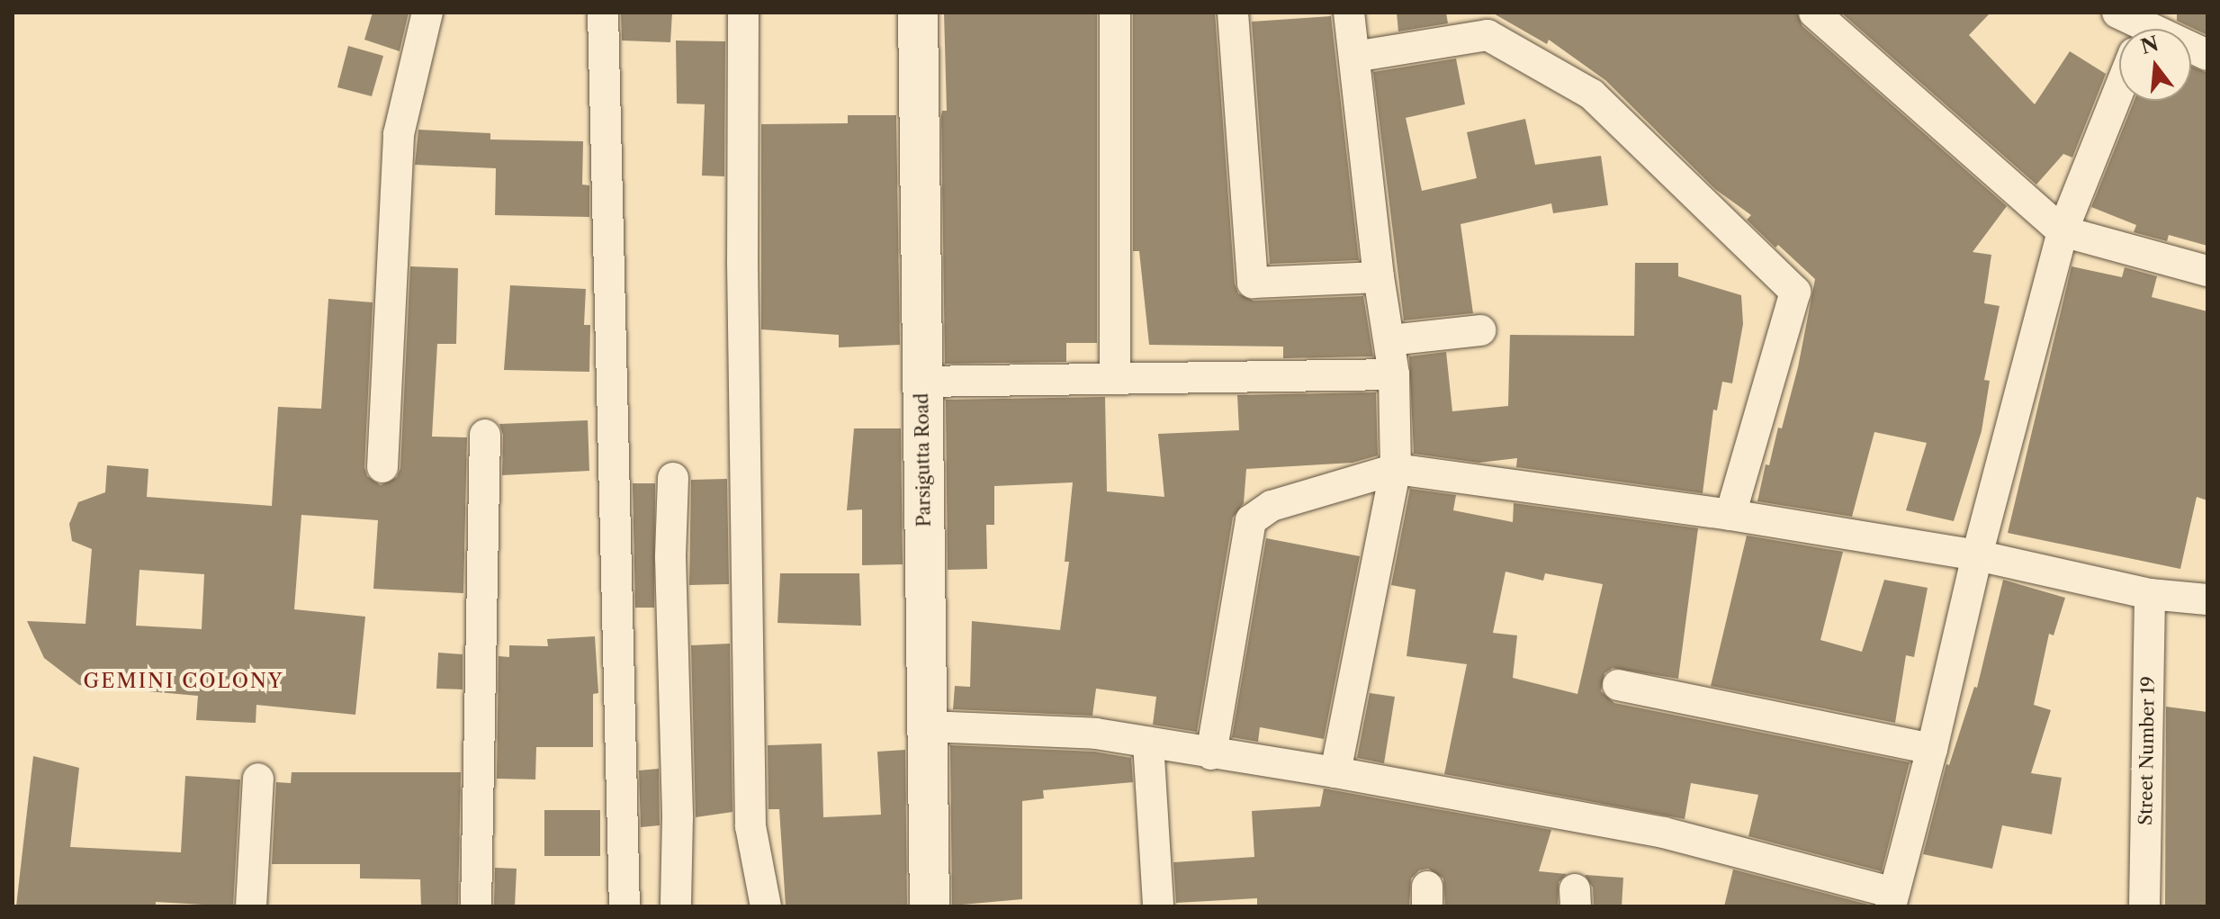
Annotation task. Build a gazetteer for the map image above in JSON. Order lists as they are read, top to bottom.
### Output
{
  "streets": {
    "street": ["Parsigutta Road", "Street Number 19"]
  },
  "districts": ["GEMINI COLONY"],
  "north": "top"
}
